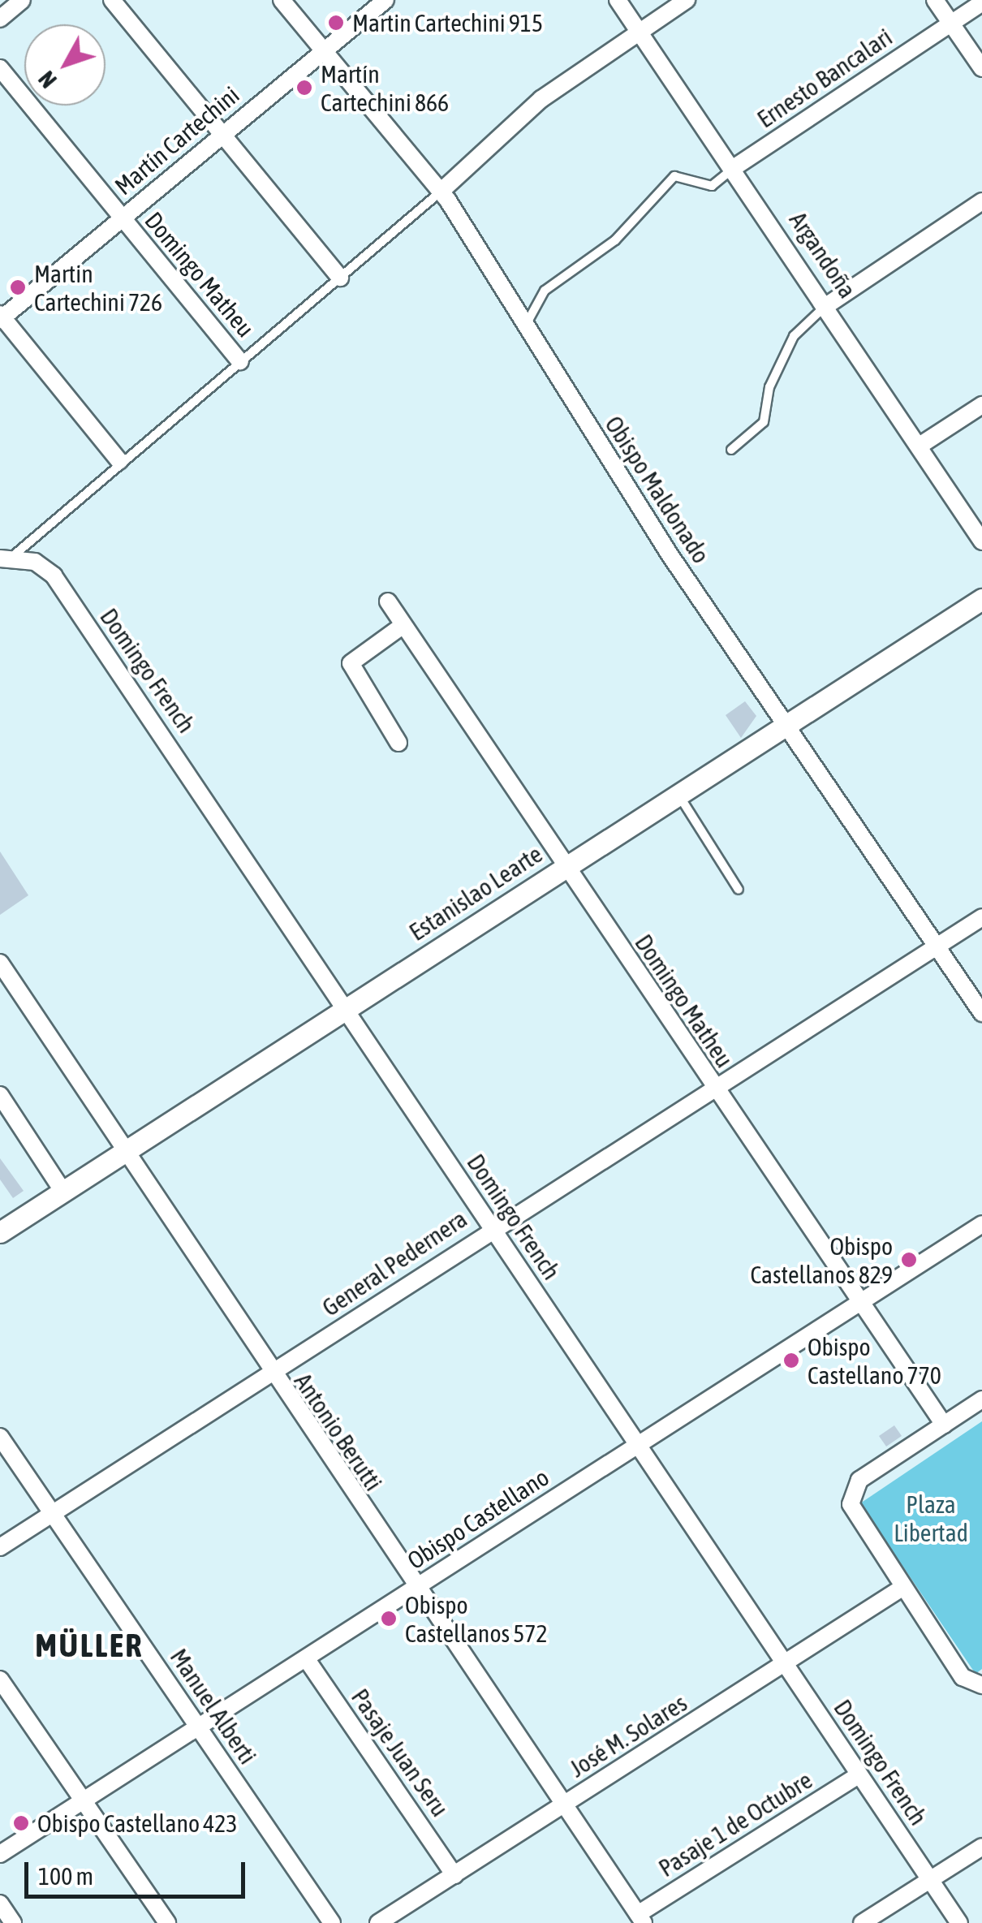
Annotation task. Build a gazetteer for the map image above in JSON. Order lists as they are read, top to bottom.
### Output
{
  "streets": {
    "street": [
      "Ernesto Bancalari",
      "Martín Cartechini",
      "Argandoña",
      "Domingo Matheu",
      "Obispo Maldonado",
      "Domingo French",
      "Estanislao Learte",
      "General Pedernera",
      "Antonio Berutti",
      "Obispo Castellano",
      "Manuel Alberti",
      "José M. Solares",
      "Pasaje Juan Seru",
      "Pasaje 1 de Octubre"
    ]
  },
  "crossings": [
    ["Ernesto Bancalari", "Argandoña"],
    ["Martín Cartechini", "Domingo Matheu"],
    ["Martín Cartechini", "Obispo Maldonado"],
    ["Domingo Matheu", "Estanislao Learte"],
    ["Domingo Matheu", "General Pedernera"],
    ["Domingo Matheu", "Obispo Castellano"],
    ["Obispo Maldonado", "Estanislao Learte"],
    ["Obispo Maldonado", "General Pedernera"],
    ["Domingo French", "Estanislao Learte"],
    ["Domingo French", "General Pedernera"],
    ["Domingo French", "Obispo Castellano"],
    ["Domingo French", "José M. Solares"],
    ["Domingo French", "Pasaje 1 de Octubre"],
    ["Estanislao Learte", "Antonio Berutti"],
    ["General Pedernera", "Antonio Berutti"],
    ["General Pedernera", "Manuel Alberti"],
    ["Antonio Berutti", "Obispo Castellano"],
    ["Antonio Berutti", "José M. Solares"],
    ["Antonio Berutti", "Pasaje 1 de Octubre"],
    ["Obispo Castellano", "Manuel Alberti"],
    ["Obispo Castellano", "Pasaje Juan Seru"],
    ["José M. Solares", "Pasaje Juan Seru"]
  ],
  "districts": ["MÜLLER"],
  "parks": ["Plaza Libertad"],
  "places": [
    "Martin Cartechini 915",
    "Martín Cartechini 866",
    "Martin Cartechini 726",
    "Obispo Castellanos 829",
    "Obispo Castellano 770",
    "Obispo Castellanos 572",
    "Obispo Castellano 423"
  ],
  "scale_bar": "100 m",
  "north": "bottom left"
}
